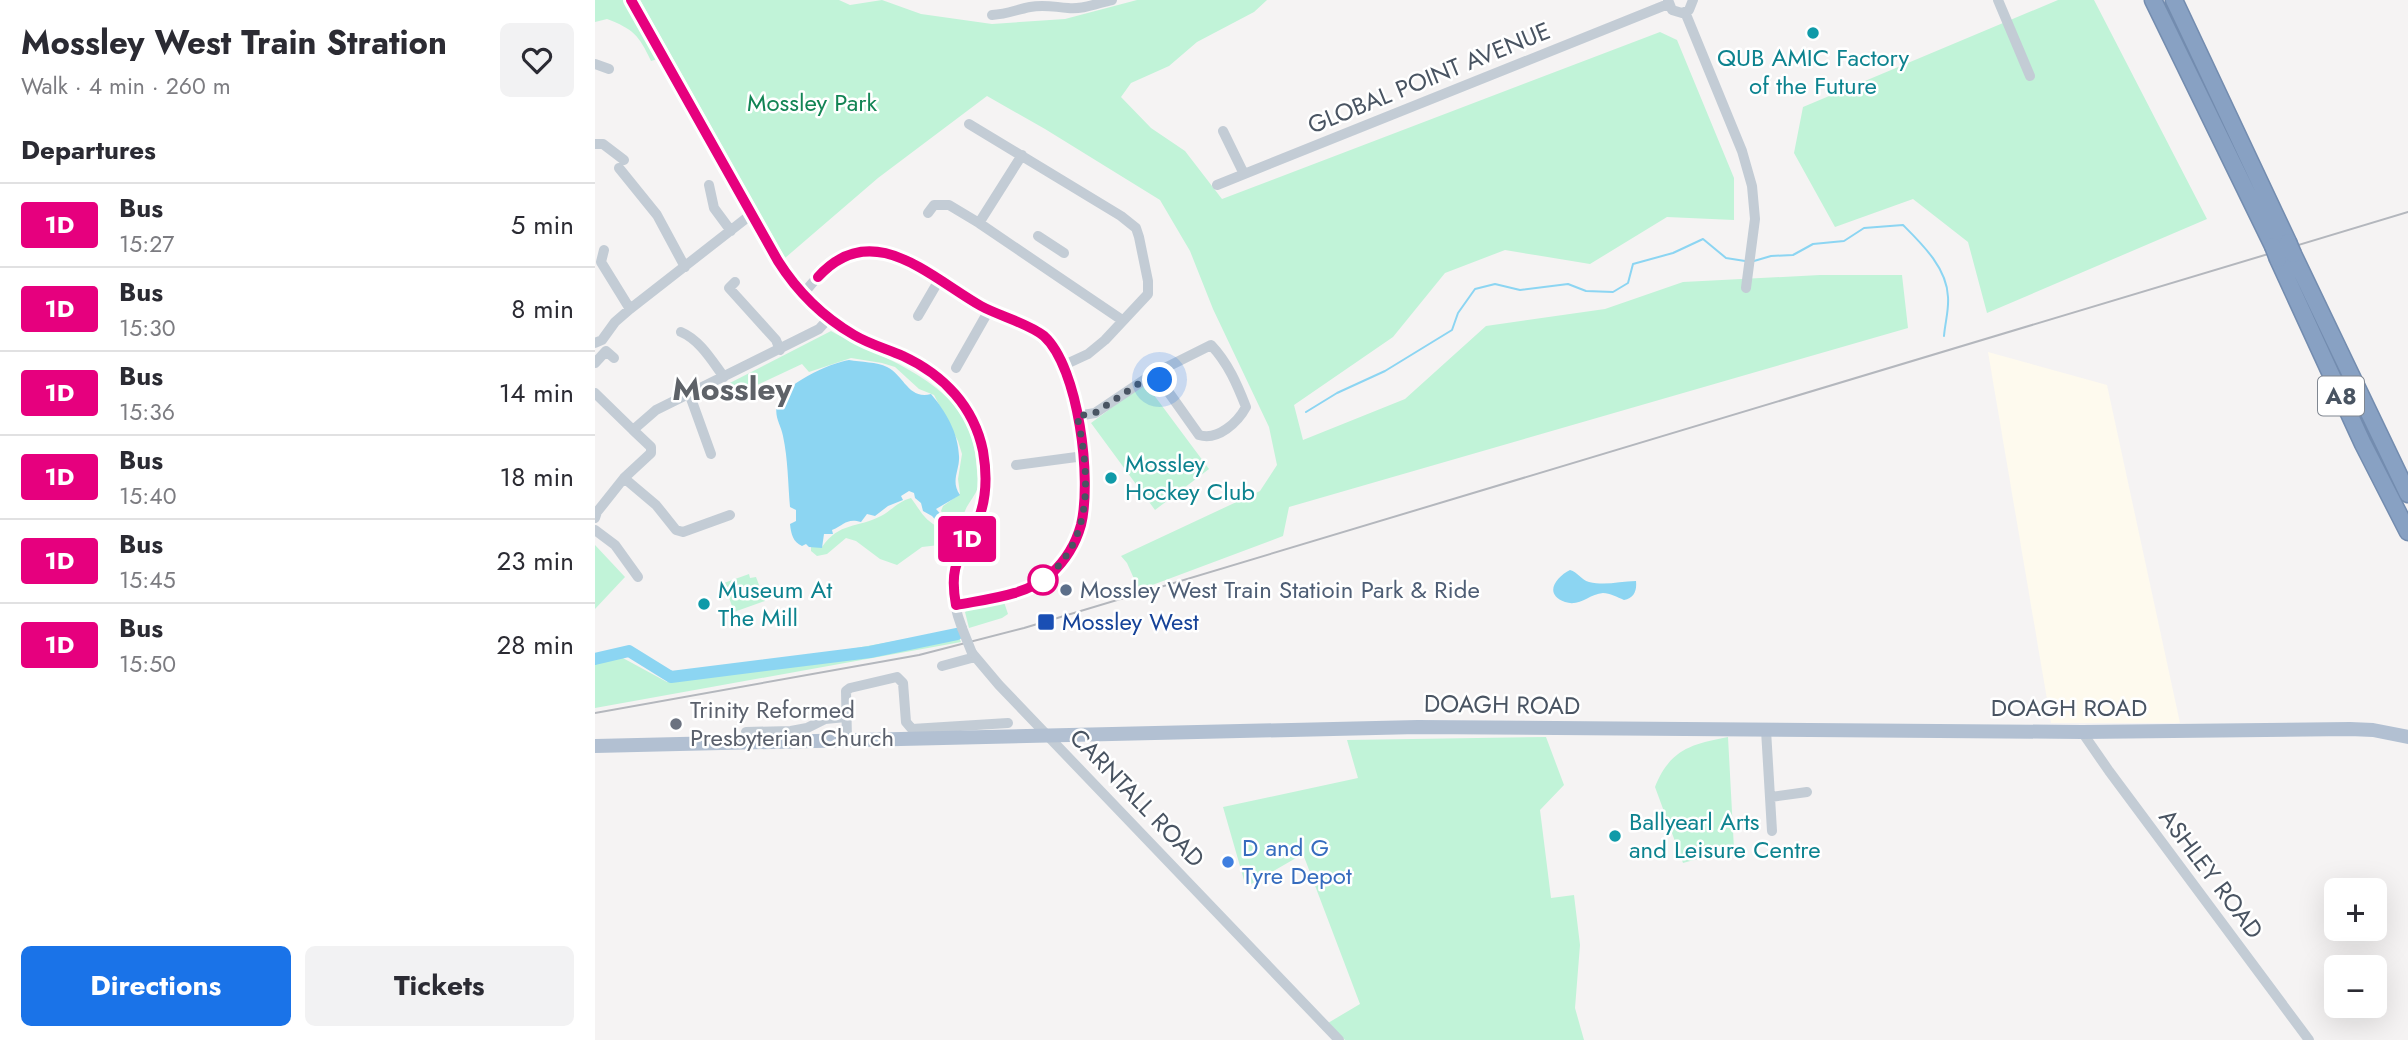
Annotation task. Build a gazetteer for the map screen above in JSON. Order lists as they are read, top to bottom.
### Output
{
  "streets": {
    "highway": ["A8"],
    "main road": ["DOAGH ROAD"],
    "street": ["GLOBAL POINT AVENUE", "CARNTALL ROAD", "ASHLEY ROAD"]
  },
  "crossings": [
    ["DOAGH ROAD", "CARNTALL ROAD"],
    ["DOAGH ROAD", "ASHLEY ROAD"]
  ],
  "districts": ["Mossley"],
  "parks": ["Mossley Park"],
  "places": {
    "other": [
      "QUB AMIC Factory of the Future",
      "Mossley Hockey Club",
      "Mossley West Train Statioin Park & Ride",
      "Museum At The Mill",
      "Trinity Reformed Presbyterian Church",
      "Ballyearl Arts and Leisure Centre",
      "D and G Tyre Depot"
    ],
    "transit": ["Mossley West"]
  },
  "lines": ["bus line 1D"],
  "page": {
    "heading": [
      ["Mossley West Train Stration", "Walk · 4 min · 260 m"],
      "Departures"
    ],
    "on_map": "1D",
    "list": [
      {
        "mark": "1D",
        "name": "Bus",
        "note": "15:27",
        "value": "5 min"
      },
      {
        "mark": "1D",
        "name": "Bus",
        "note": "15:30",
        "value": "8 min"
      },
      {
        "mark": "1D",
        "name": "Bus",
        "note": "15:36",
        "value": "14 min"
      },
      {
        "mark": "1D",
        "name": "Bus",
        "note": "15:40",
        "value": "18 min"
      },
      {
        "mark": "1D",
        "name": "Bus",
        "note": "15:45",
        "value": "23 min"
      },
      {
        "mark": "1D",
        "name": "Bus",
        "note": "15:50",
        "value": "28 min"
      }
    ],
    "map_buttons": ["+", "−"],
    "buttons": ["Directions", "Tickets"]
  }
}
